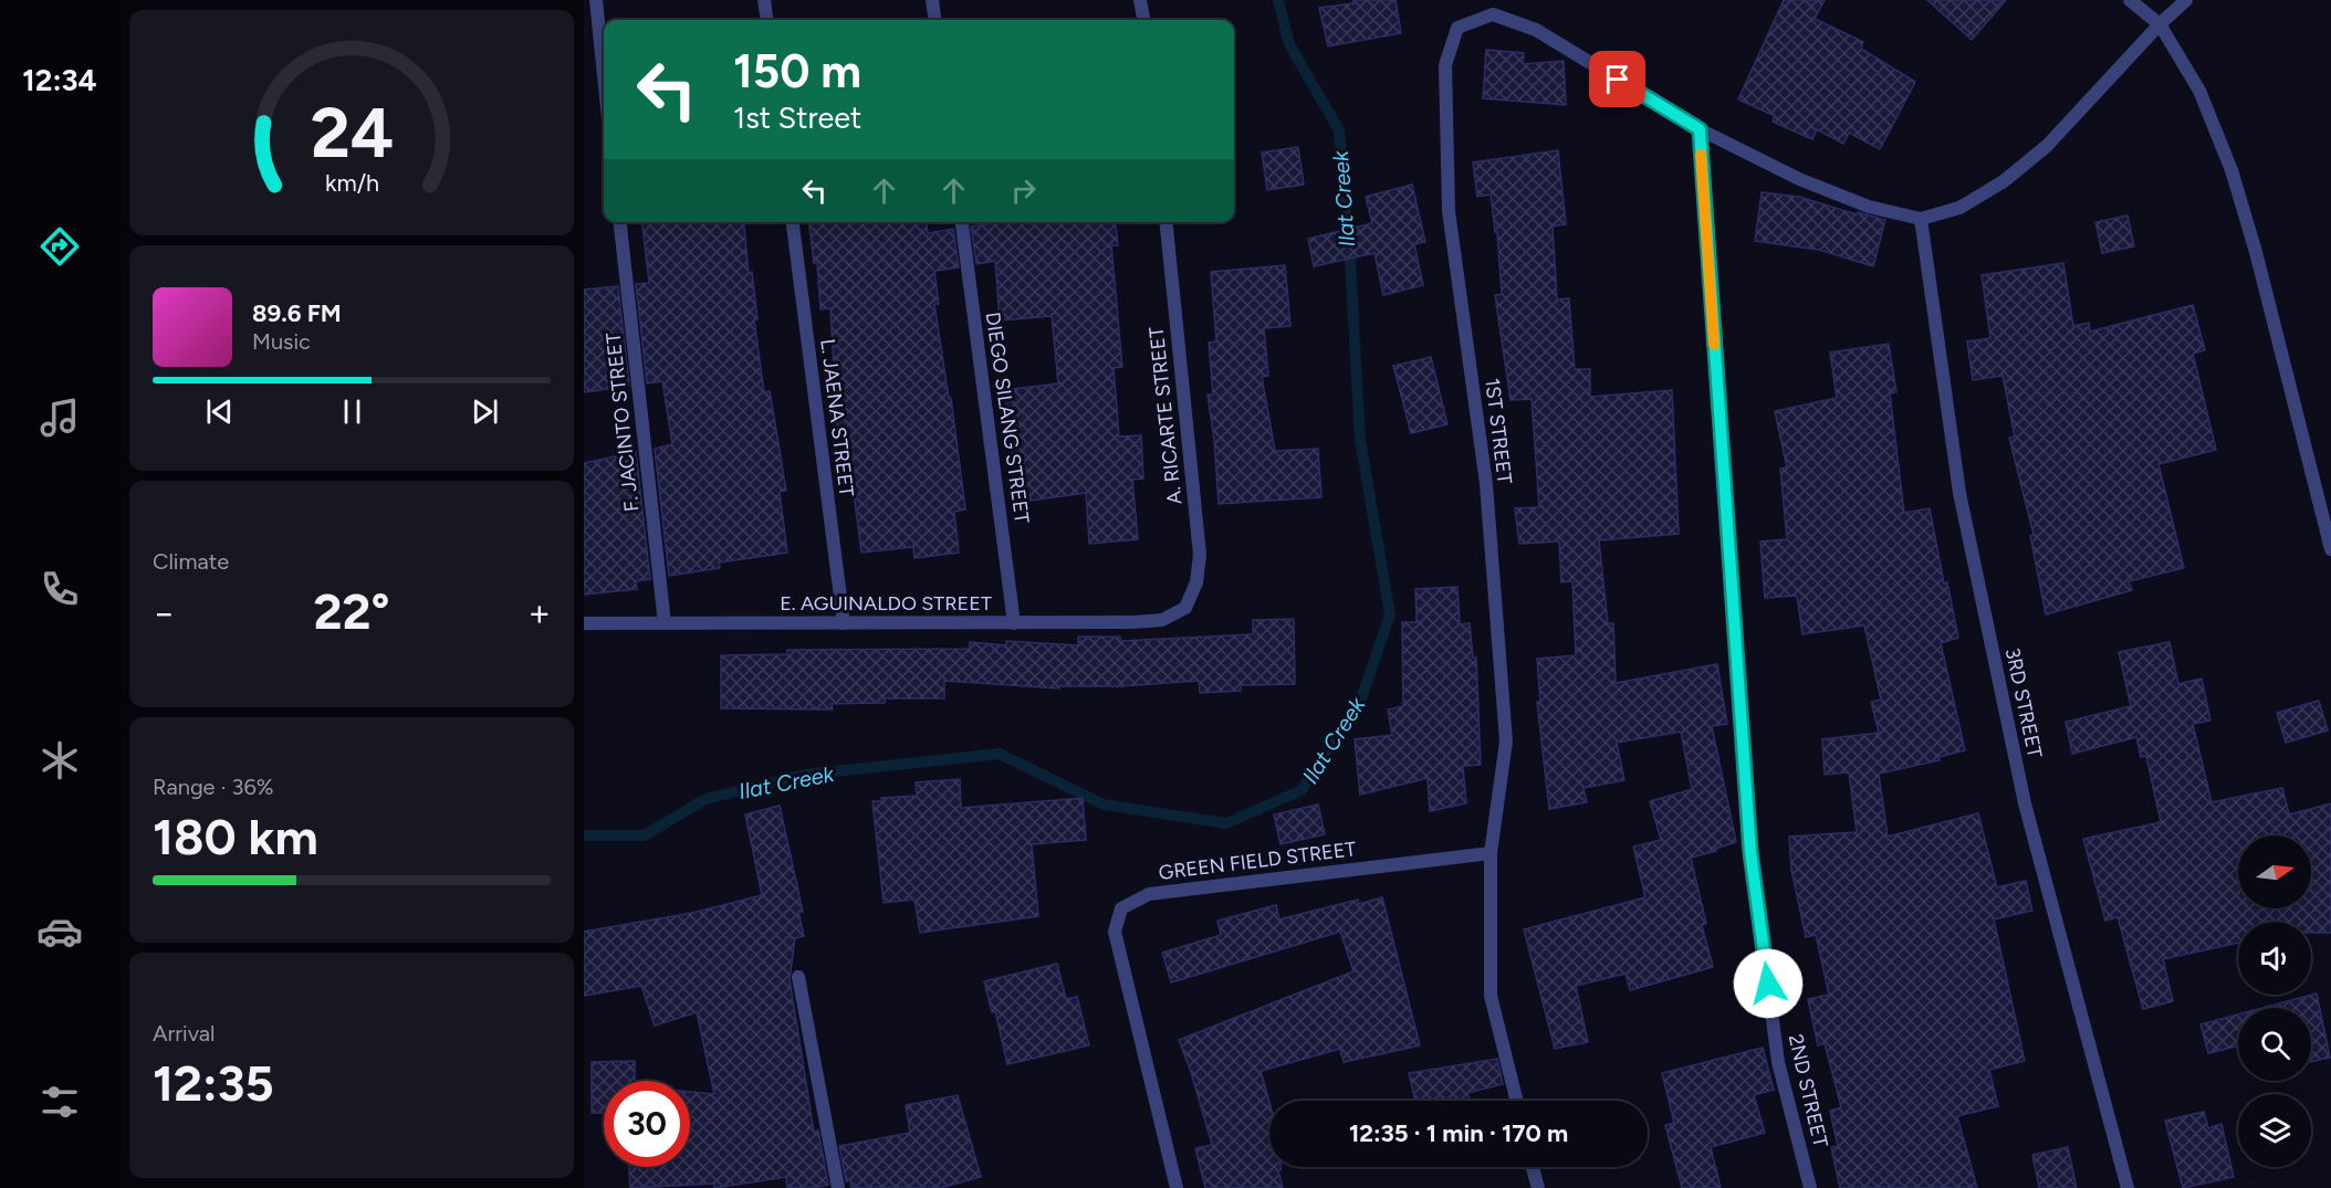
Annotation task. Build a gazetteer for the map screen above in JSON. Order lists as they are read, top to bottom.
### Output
{
  "streets": {
    "street": [
      "A. RICARTE STREET",
      "L. JAENA STREET",
      "DIEGO SILANG STREET",
      "F. JACINTO STREET",
      "1ST STREET",
      "E. AGUINALDO STREET",
      "3RD STREET",
      "GREEN FIELD STREET",
      "2ND STREET"
    ]
  },
  "crossings": [
    ["A. RICARTE STREET", "E. AGUINALDO STREET"],
    ["L. JAENA STREET", "E. AGUINALDO STREET"],
    ["DIEGO SILANG STREET", "E. AGUINALDO STREET"],
    ["F. JACINTO STREET", "E. AGUINALDO STREET"],
    ["1ST STREET", "GREEN FIELD STREET"],
    ["1ST STREET", "2ND STREET"]
  ],
  "water": ["Ilat Creek"],
  "north": "right",
  "page": {
    "tabs": "12:34",
    "turn": ["150 m", "1st Street"],
    "song": ["89.6 FM", "Music"],
    "tile": [
      "Climate",
      ["Range · 36%", "180 km"],
      ["Arrival", "12:35"]
    ],
    "heat": ["−", "22°", "+"],
    "limit": "30",
    "trip": "12:35 · 1 min · 170 m",
    "gauge": ["24", "km/h"]
  }
}
